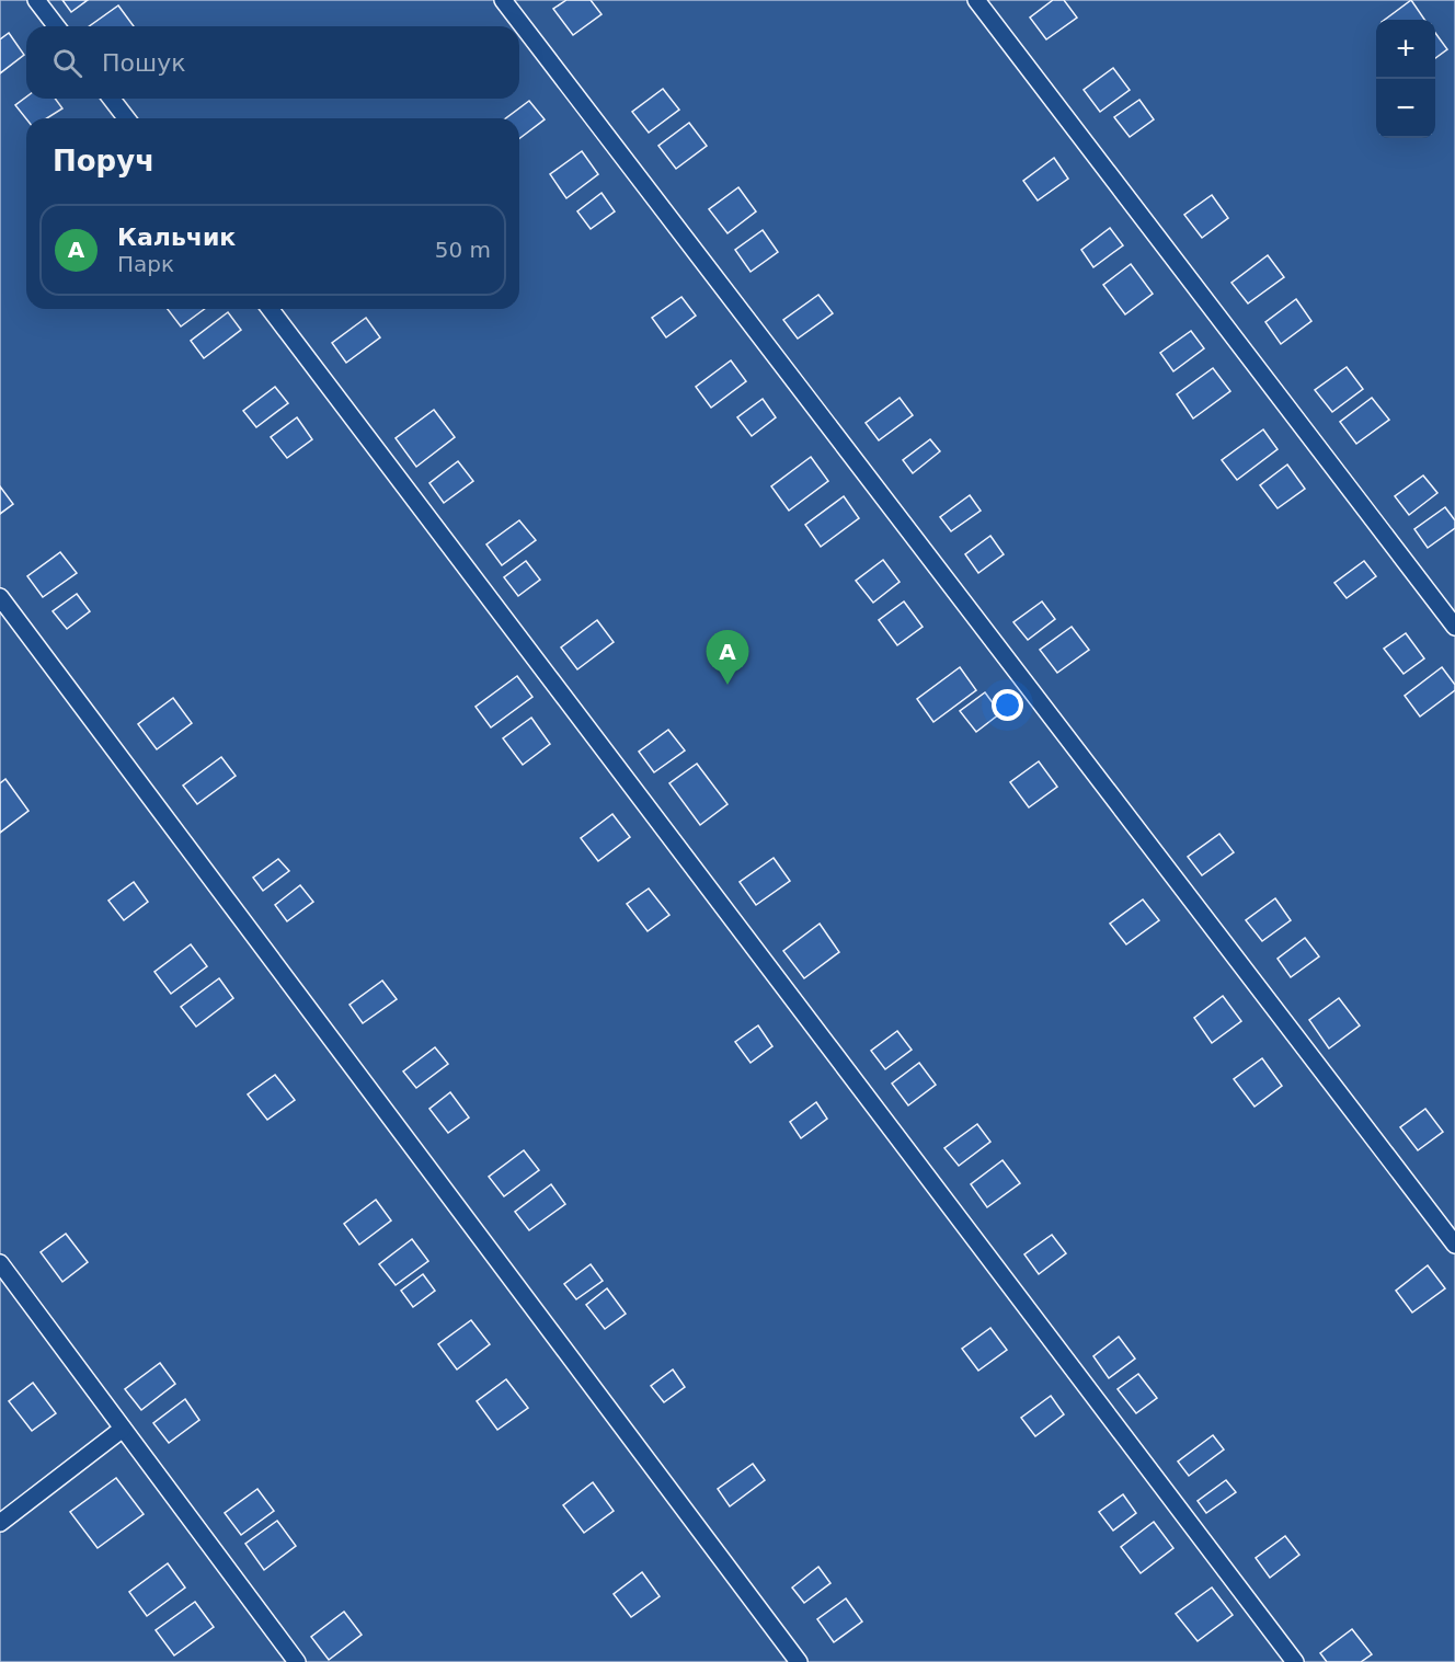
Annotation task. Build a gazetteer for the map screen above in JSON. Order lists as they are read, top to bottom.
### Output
{
  "page": {
    "map_buttons": ["+", "−"],
    "search": "Пошук",
    "heading": "Поруч",
    "list": [
      {
        "mark": "A",
        "name": "Кальчик",
        "note": "Парк",
        "value": "50 m"
      }
    ],
    "pins": "A"
  }
}
